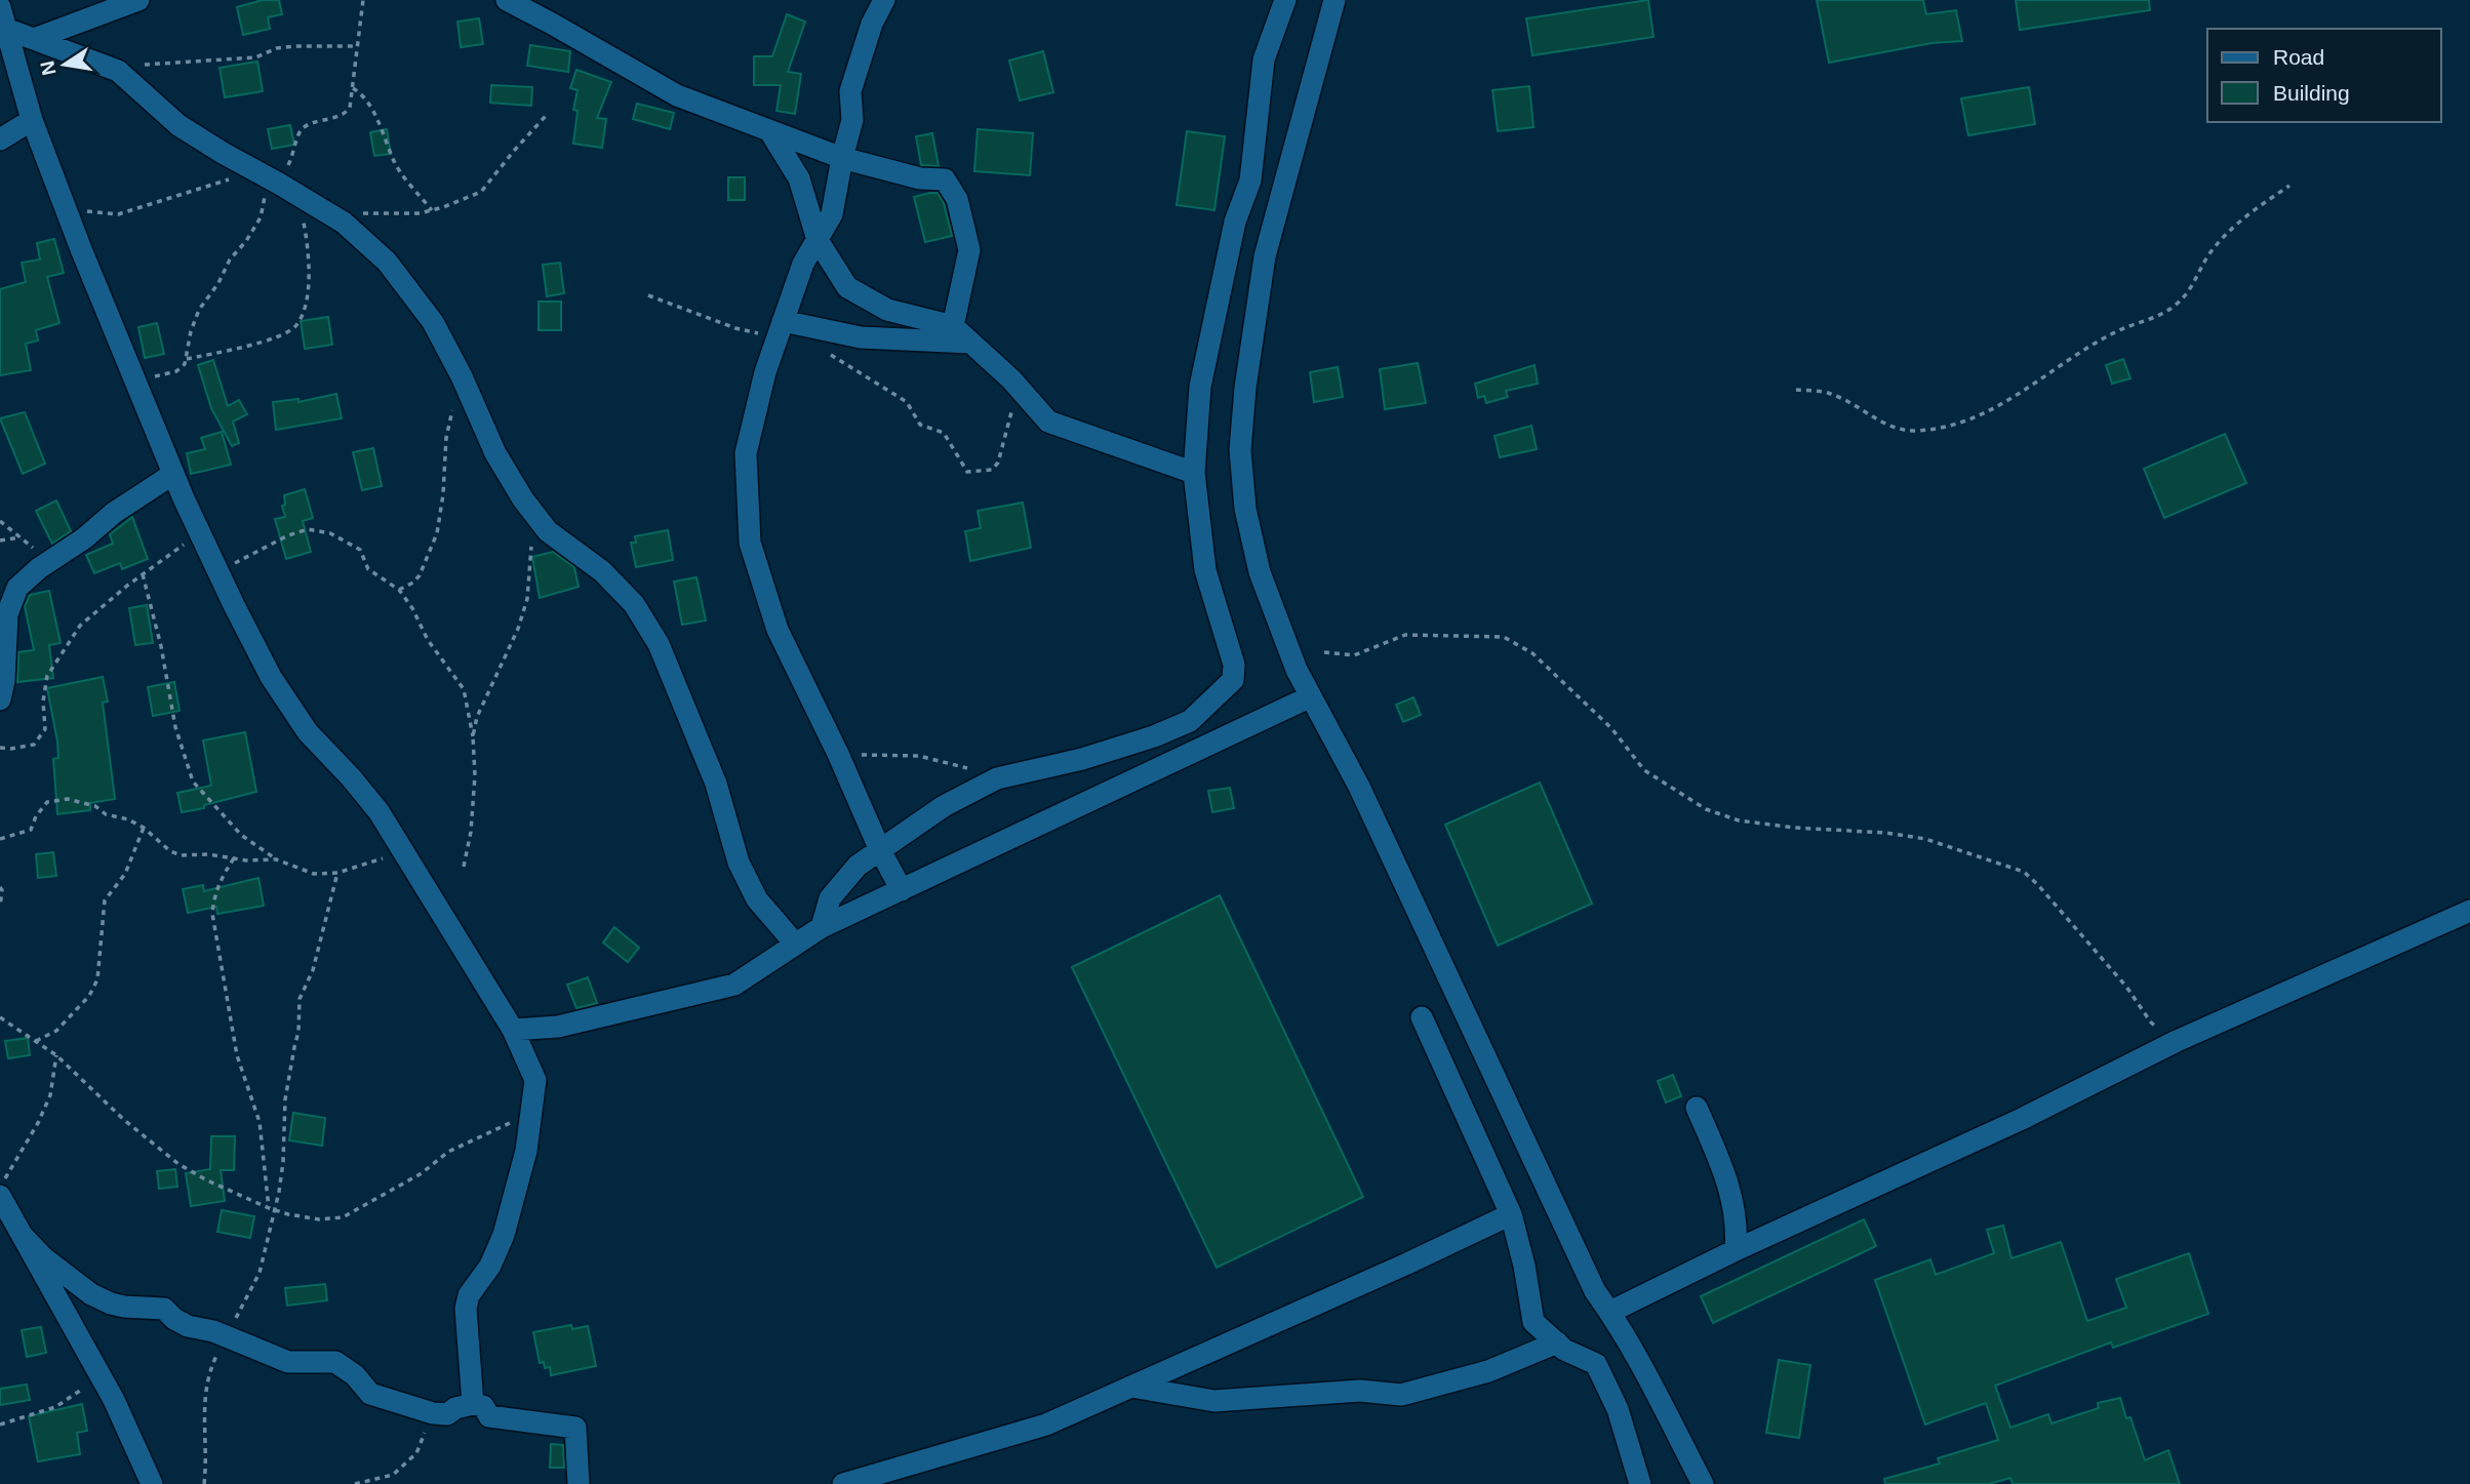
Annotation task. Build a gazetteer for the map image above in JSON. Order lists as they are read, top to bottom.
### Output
{
  "legend": ["Road", "Building"],
  "north": "left"
}
